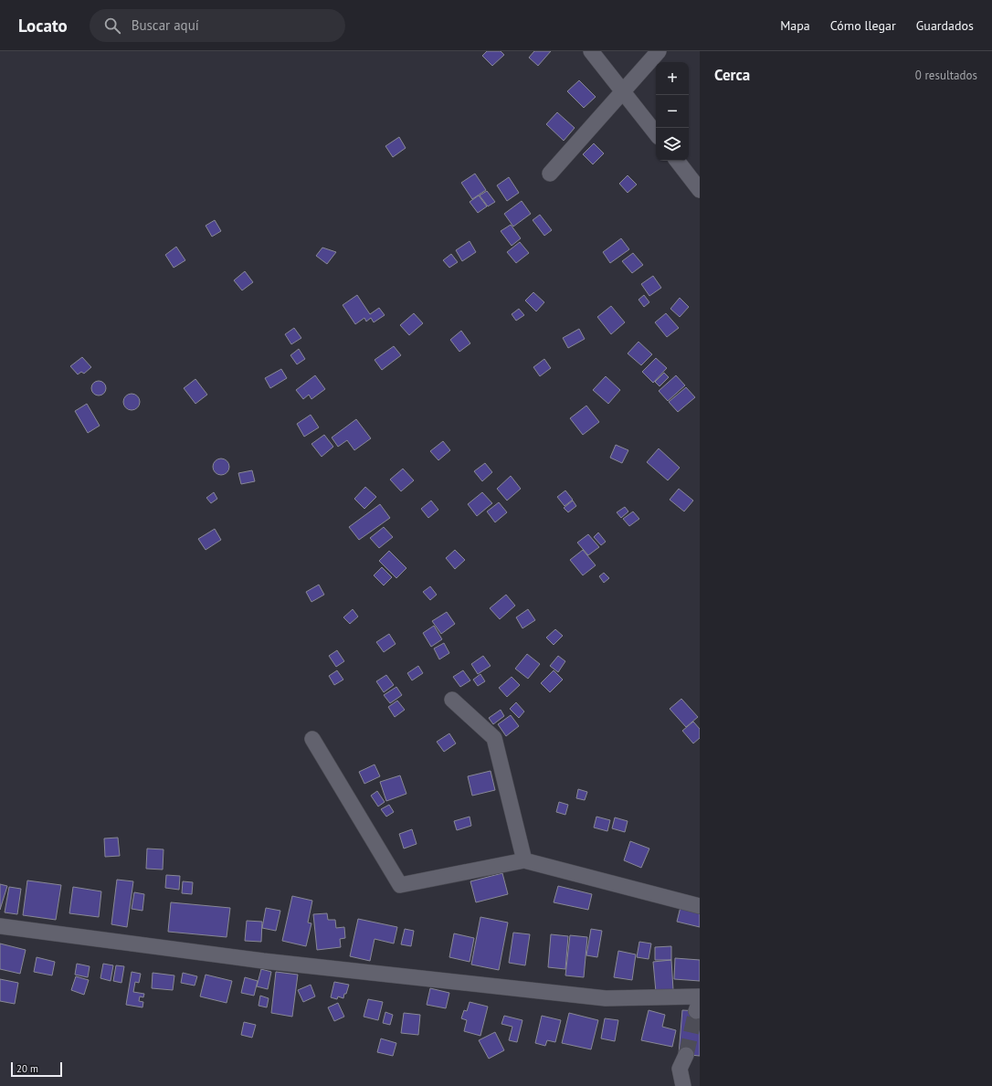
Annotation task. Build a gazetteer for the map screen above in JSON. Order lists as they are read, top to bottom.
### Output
{
  "scale_bar": "20 m",
  "page": {
    "header": "Locato",
    "search": "Buscar aquí",
    "nav": ["Mapa", "Cómo llegar", "Guardados"],
    "heading": ["Cerca", "0 resultados"],
    "map_buttons": ["+", "−"],
    "scale": "20 m"
  }
}
